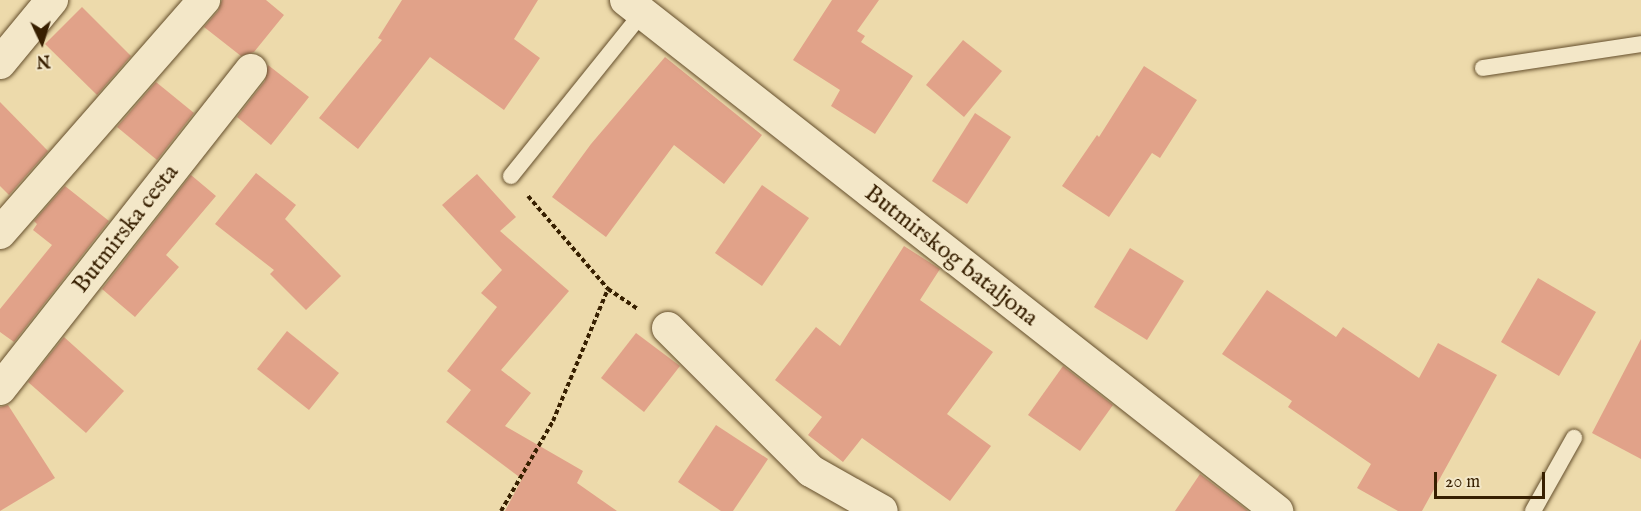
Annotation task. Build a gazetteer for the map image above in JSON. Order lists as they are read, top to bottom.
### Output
{
  "streets": {
    "street": ["Butmirska cesta", "Butmirskog bataljona"]
  },
  "scale_bar": "20 m",
  "north": "bottom"
}
